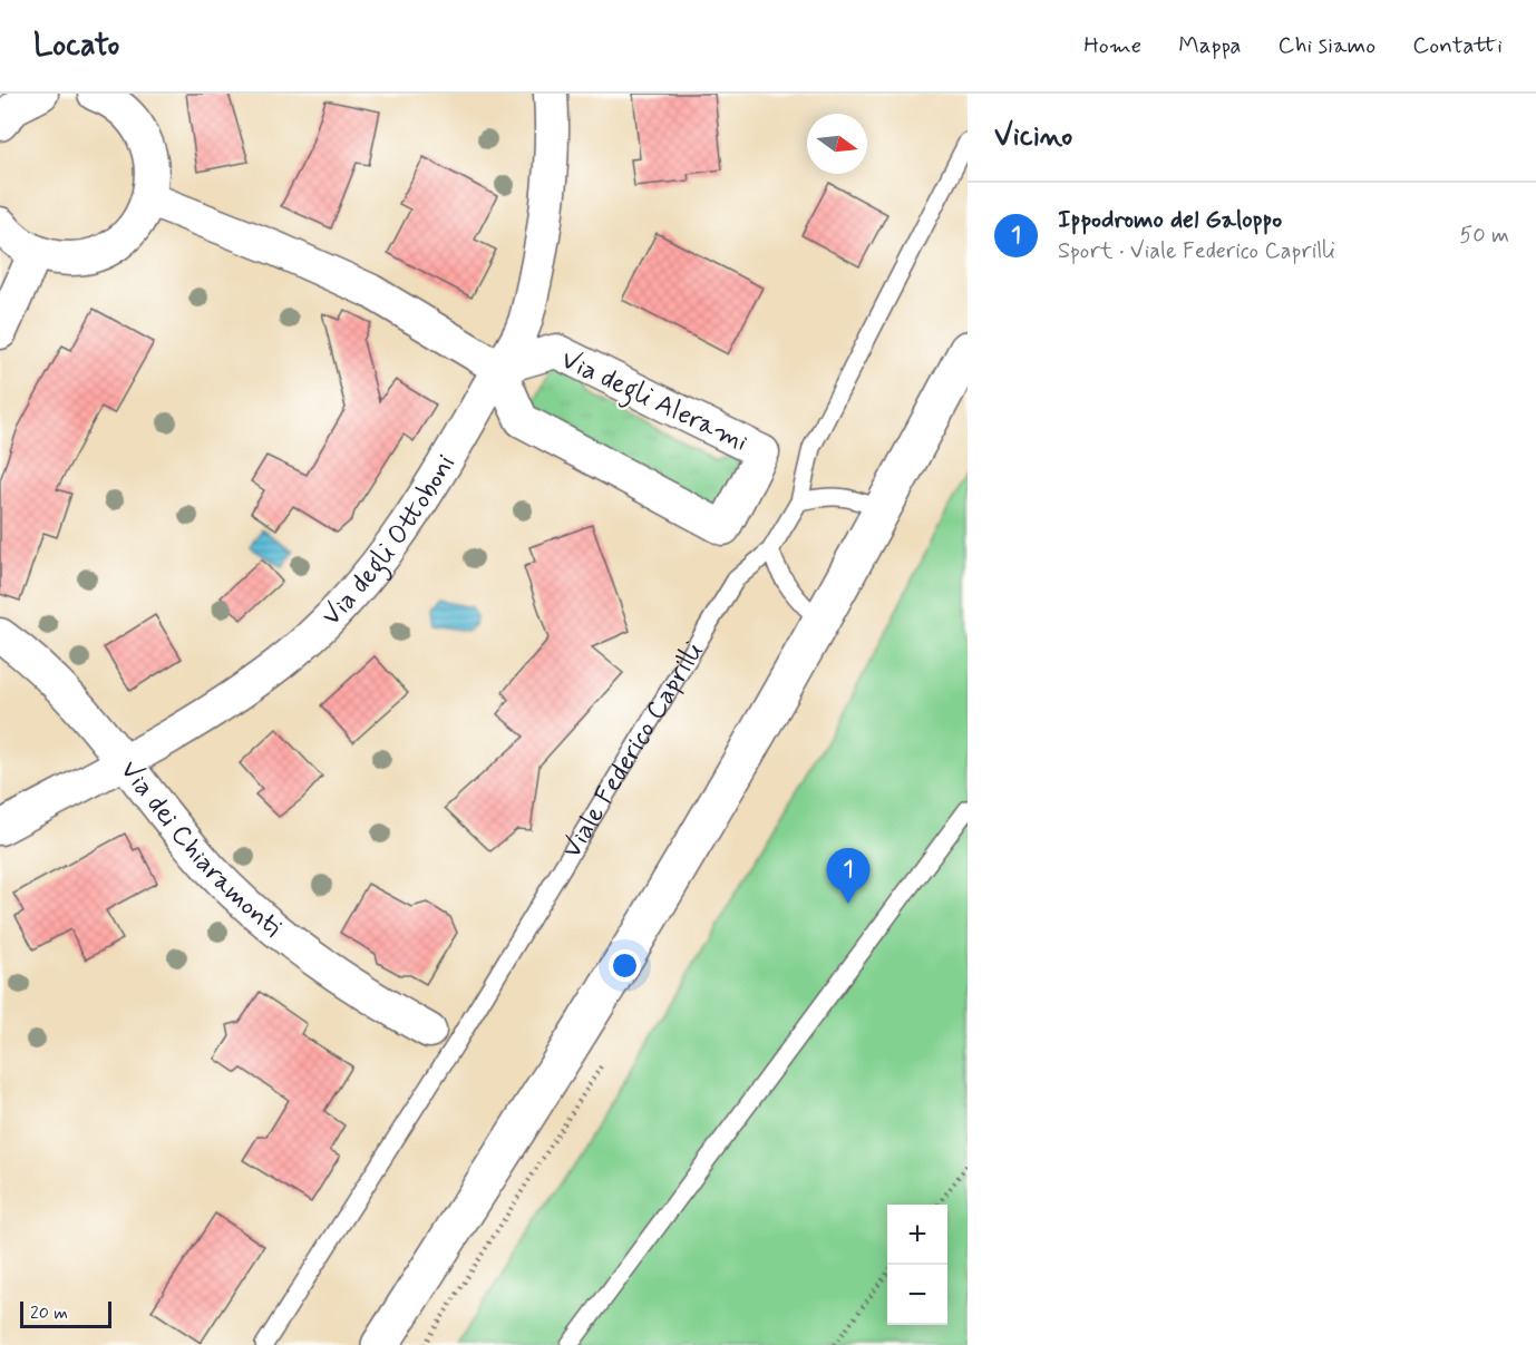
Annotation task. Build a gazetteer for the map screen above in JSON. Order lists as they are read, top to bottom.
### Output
{
  "streets": {
    "street": ["Via degli Alerami", "Via degli Ottoboni", "Via dei Chiaramonti"],
    "lane": ["Viale Federico Caprilli"]
  },
  "crossings": [
    ["Via degli Alerami", "Via degli Ottoboni"],
    ["Via degli Ottoboni", "Via dei Chiaramonti"]
  ],
  "scale_bar": "20 m",
  "north": "right",
  "page": {
    "header": "Locato",
    "nav": [
      "Home",
      "Mappa",
      "Chi siamo",
      "Contatti"
    ],
    "heading": "Vicino",
    "list": [
      {
        "mark": "1",
        "name": "Ippodromo del Galoppo",
        "note": "Sport · Viale Federico Caprilli",
        "value": "50 m"
      }
    ],
    "pins": "1",
    "map_buttons": ["+", "−"],
    "scale": "20 m"
  }
}
